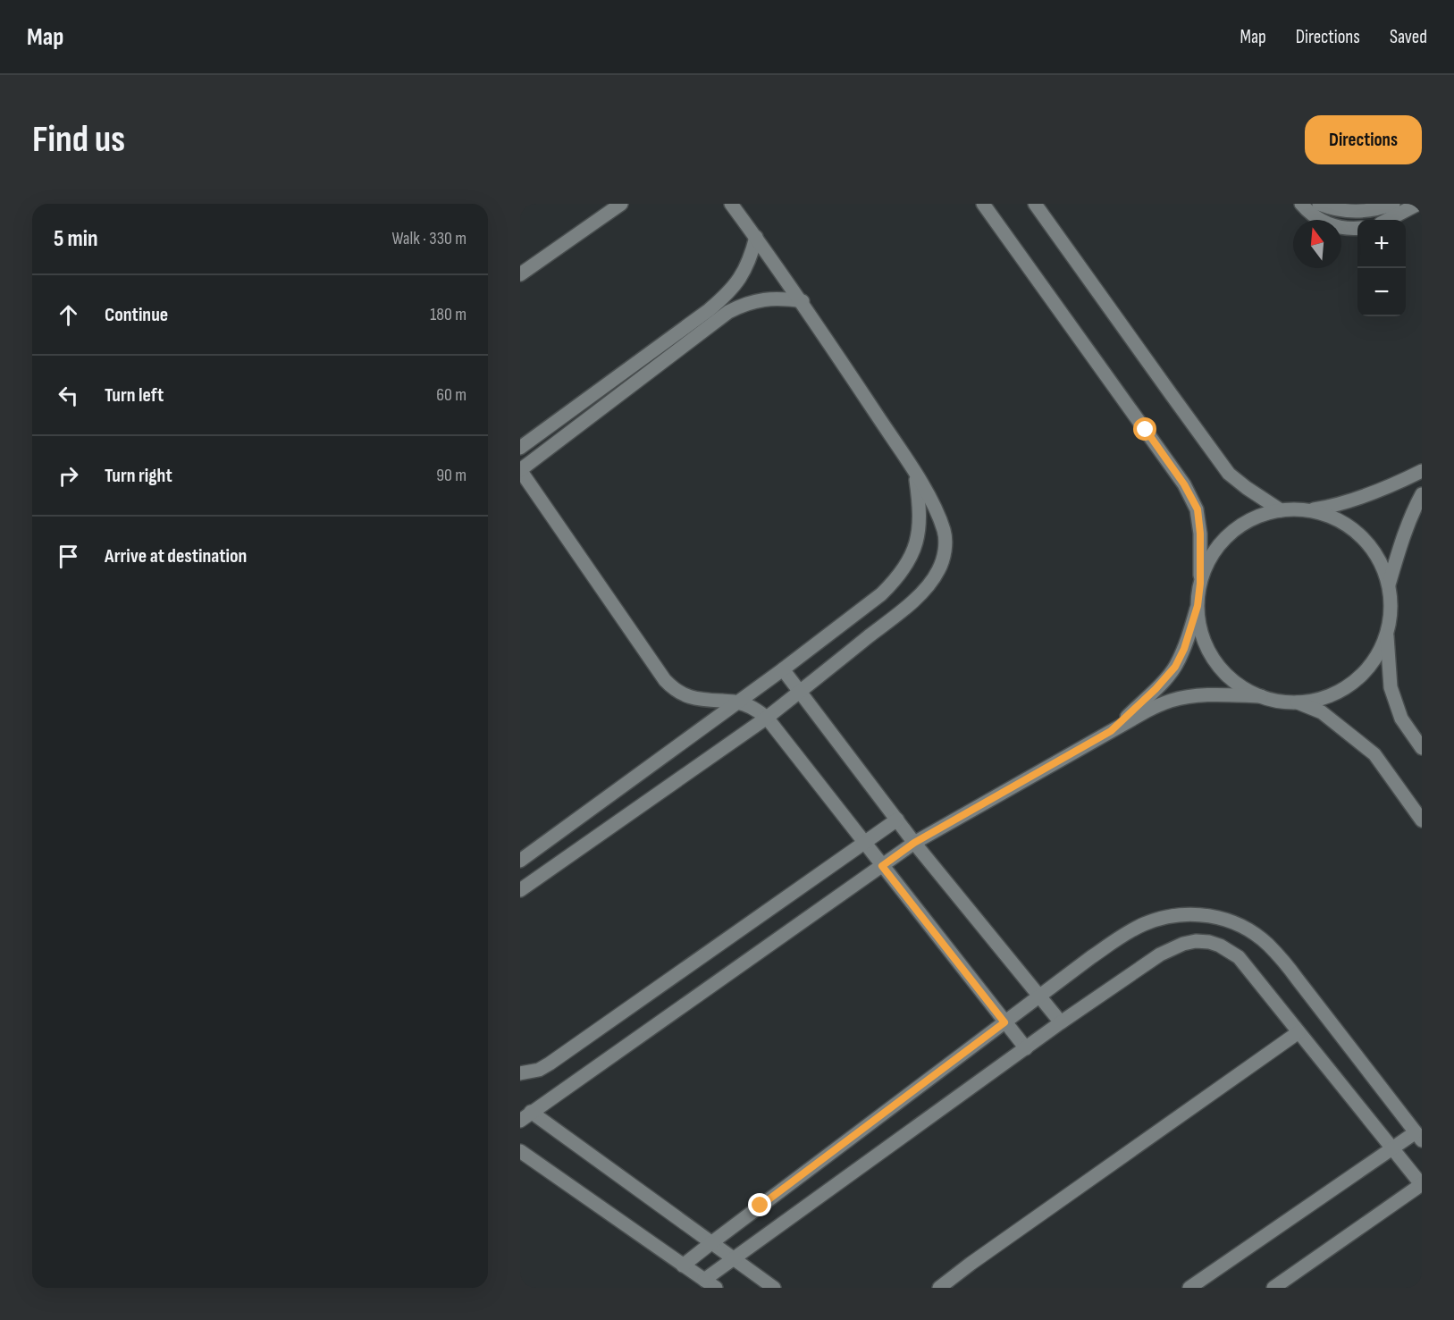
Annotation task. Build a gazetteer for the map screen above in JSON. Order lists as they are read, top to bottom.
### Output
{
  "north": "top",
  "page": {
    "header": "Map",
    "nav": ["Map", "Directions", "Saved"],
    "buttons": "Directions",
    "title": "Find us",
    "heading": ["5 min", "Walk · 330 m"],
    "map_buttons": ["+", "−"],
    "list": [
      ["Continue", "180 m"],
      ["Turn left", "60 m"],
      ["Turn right", "90 m"],
      "Arrive at destination"
    ]
  }
}
